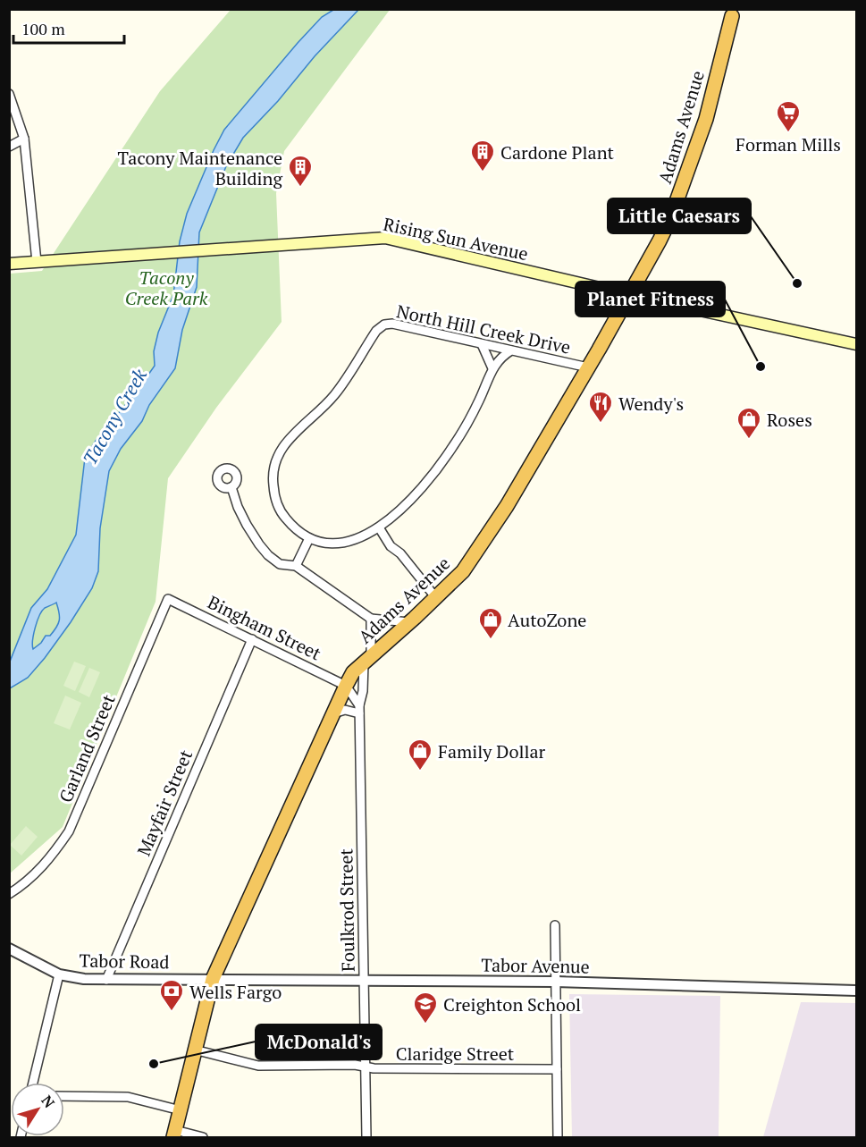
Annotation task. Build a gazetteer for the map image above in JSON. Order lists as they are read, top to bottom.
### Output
{
  "streets": {
    "highway": ["Adams Avenue"],
    "main road": ["Rising Sun Avenue"],
    "street": [
      "North Hill Creek Drive",
      "Bingham Street",
      "Garland Street",
      "Mayfair Street",
      "Foulkrod Street",
      "Tabor Road",
      "Tabor Avenue",
      "Claridge Street"
    ]
  },
  "crossings": [
    ["Adams Avenue", "Rising Sun Avenue"],
    ["Adams Avenue", "North Hill Creek Drive"],
    ["Adams Avenue", "Bingham Street"],
    ["Adams Avenue", "Foulkrod Street"],
    ["Adams Avenue", "Tabor Road"],
    ["Adams Avenue", "Tabor Avenue"],
    ["Adams Avenue", "Claridge Street"],
    ["Bingham Street", "Garland Street"],
    ["Bingham Street", "Mayfair Street"],
    ["Mayfair Street", "Tabor Road"],
    ["Foulkrod Street", "Tabor Avenue"],
    ["Foulkrod Street", "Claridge Street"],
    ["Tabor Road", "Tabor Avenue"]
  ],
  "water": ["Tacony Creek"],
  "parks": ["Tacony Creek Park"],
  "places": {
    "supermarket": ["Forman Mills"],
    "building": ["Cardone Plant", "Tacony Maintenance Building"],
    "other": ["Little Caesars", "Planet Fitness", "McDonald's"],
    "restaurant": ["Wendy's"],
    "shop": ["Roses", "AutoZone", "Family Dollar"],
    "bank": ["Wells Fargo"],
    "school or university": ["Creighton School"]
  },
  "scale_bar": "100 m",
  "north": "top right"
}
